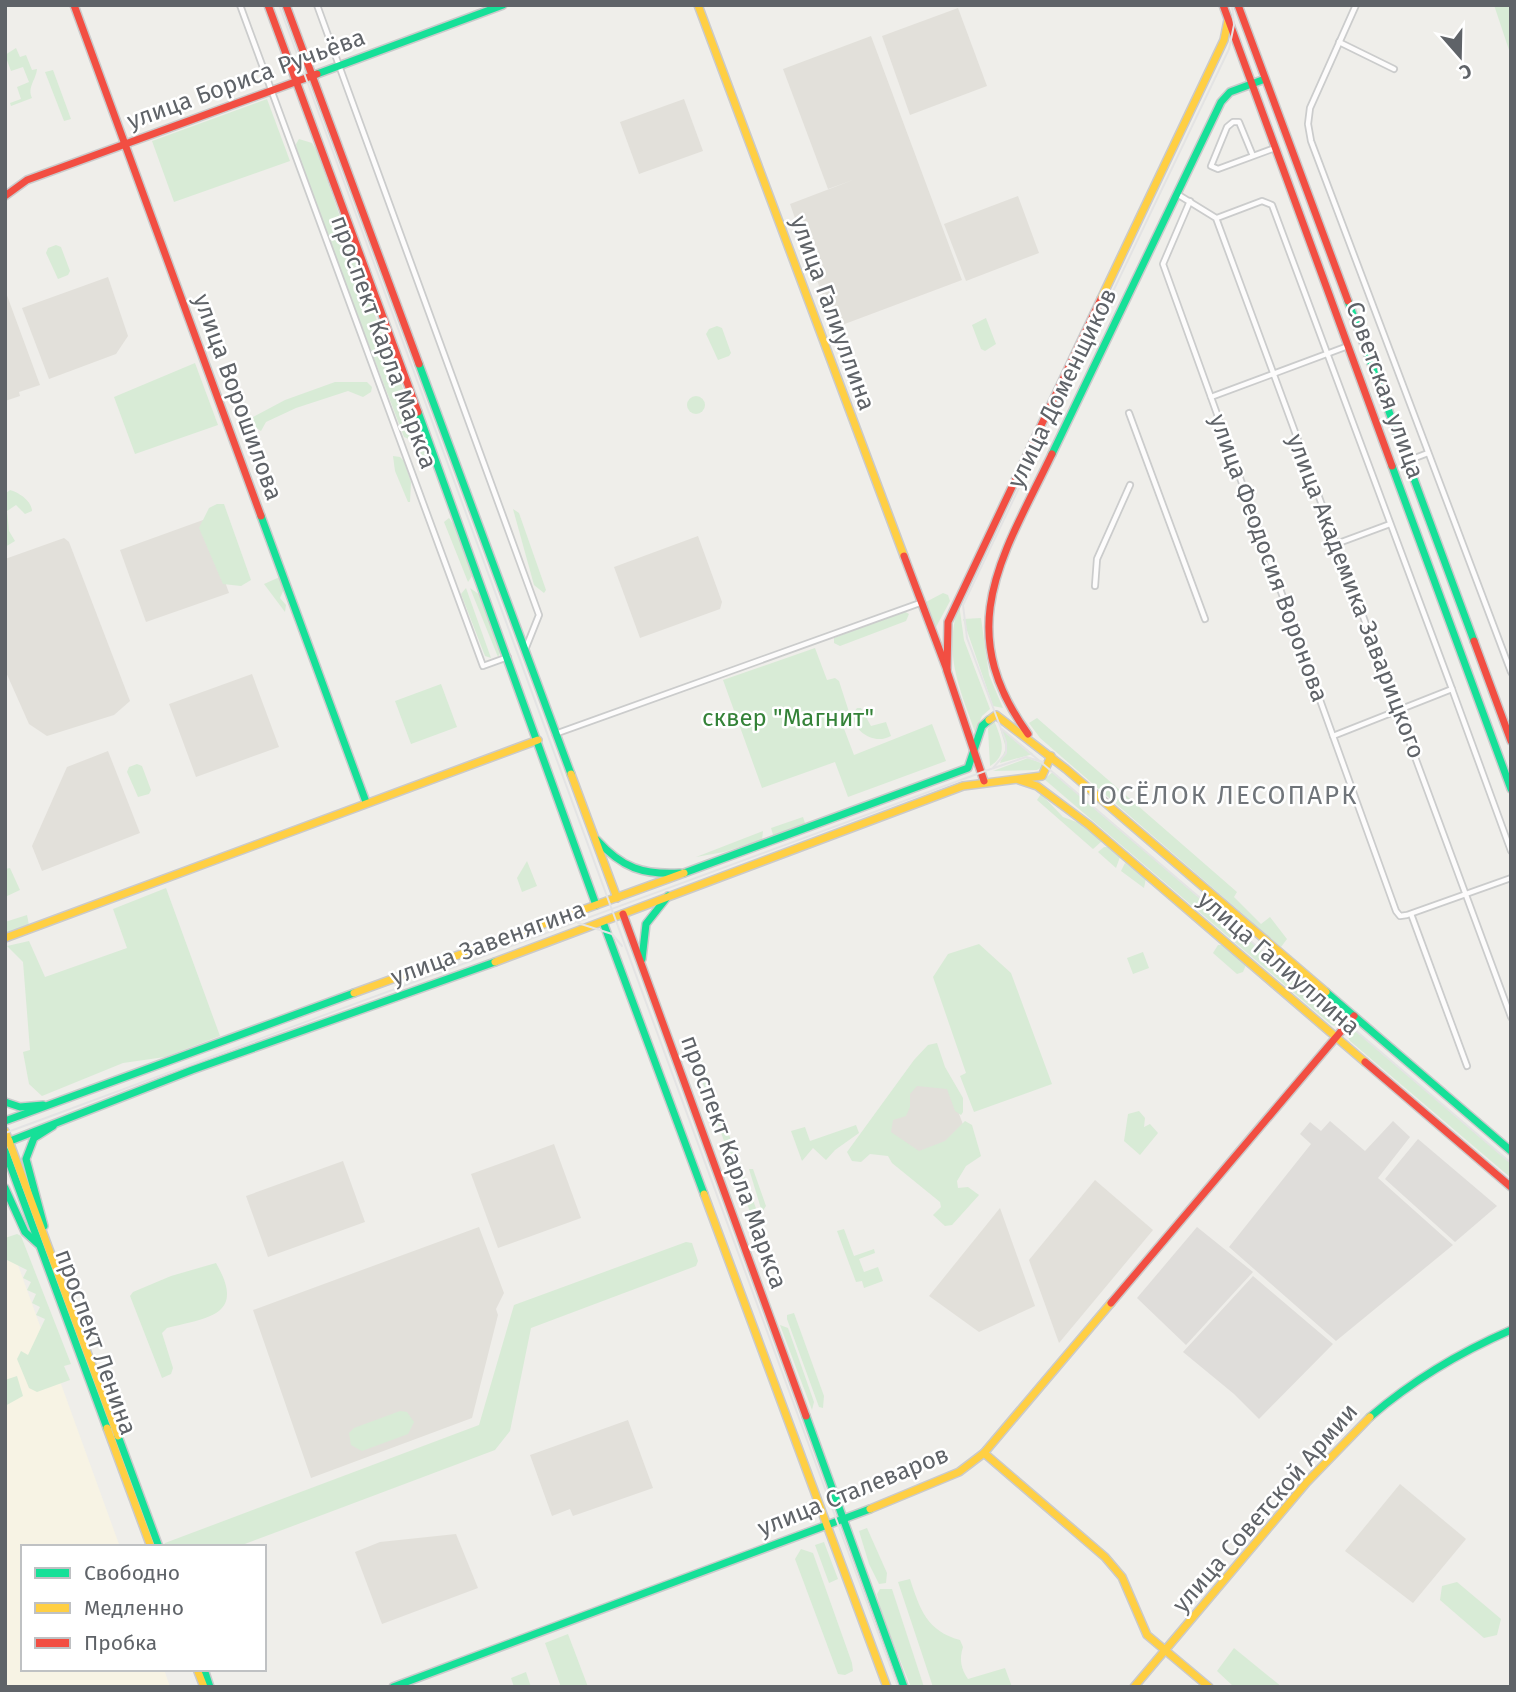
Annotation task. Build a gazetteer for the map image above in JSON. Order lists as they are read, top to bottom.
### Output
{
  "streets": {
    "main road": [
      "улица Бориса Ручьёва",
      "улица Галиуллина",
      "проспект Карла Маркса",
      "улица Доменщиков",
      "Советская улица",
      "улица Ворошилова",
      "улица Завенягина",
      "проспект Ленина",
      "улица Сталеваров",
      "улица Советской Армии"
    ],
    "street": ["улица Феодосия Воронова", "улица Академика Заварицкого"]
  },
  "crossings": [
    ["улица Бориса Ручьёва", "проспект Карла Маркса"],
    ["улица Бориса Ручьёва", "улица Ворошилова"],
    ["улица Галиуллина", "улица Доменщиков"],
    ["улица Галиуллина", "улица Завенягина"],
    ["улица Галиуллина", "улица Сталеваров"],
    ["проспект Карла Маркса", "улица Завенягина"],
    ["проспект Карла Маркса", "улица Сталеваров"],
    ["улица Доменщиков", "Советская улица"],
    ["улица Завенягина", "проспект Ленина"]
  ],
  "districts": ["ПОСЁЛОК ЛЕСОПАРК"],
  "parks": ["сквер \"Магнит\""],
  "legend": ["Свободно", "Медленно", "Пробка"],
  "north": "bottom"
}
